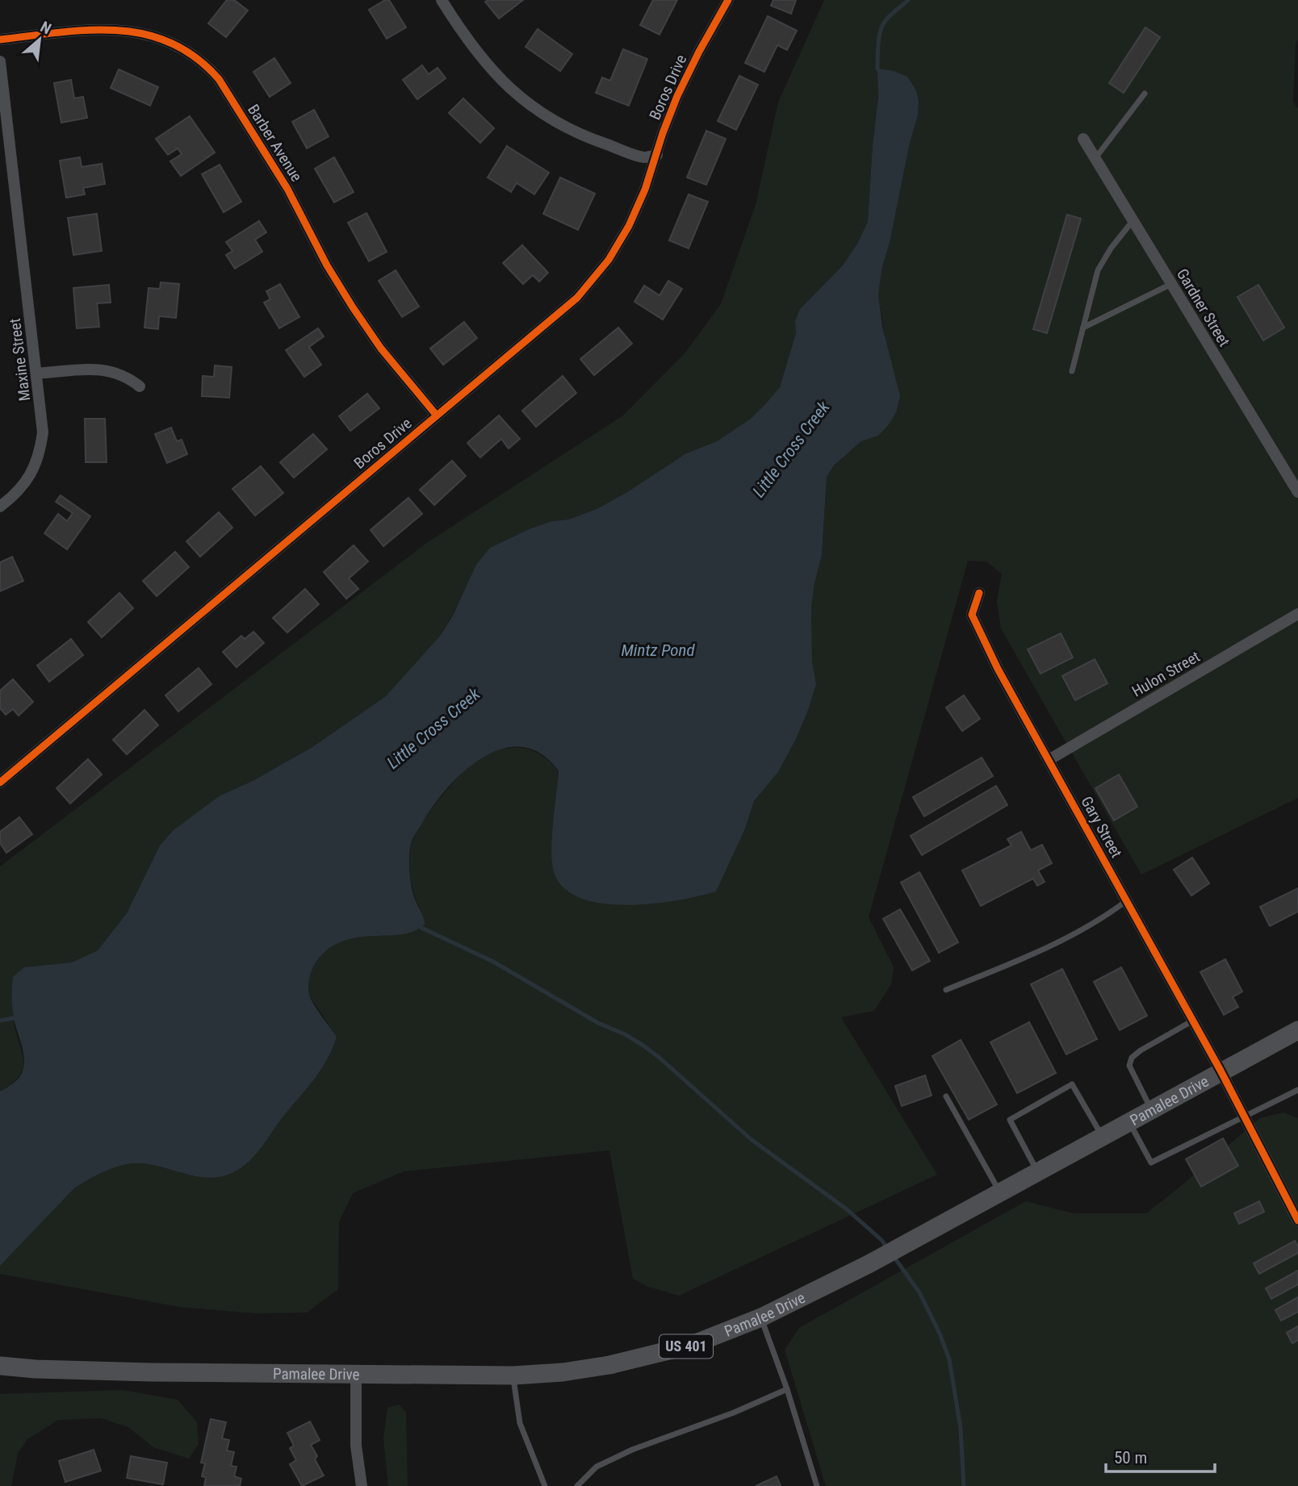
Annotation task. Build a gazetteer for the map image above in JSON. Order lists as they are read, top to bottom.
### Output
{
  "streets": {
    "main road": ["Pamalee Drive", "US 401"],
    "street": [
      "Boros Drive",
      "Barber Avenue",
      "Gardner Street",
      "Maxine Street",
      "Hulon Street",
      "Gary Street"
    ]
  },
  "crossings": [
    ["Boros Drive", "Barber Avenue"],
    ["Hulon Street", "Gary Street"],
    ["Gary Street", "Pamalee Drive"]
  ],
  "water": ["Little Cross Creek", "Mintz Pond"],
  "scale_bar": "50 m",
  "north": "top right"
}
